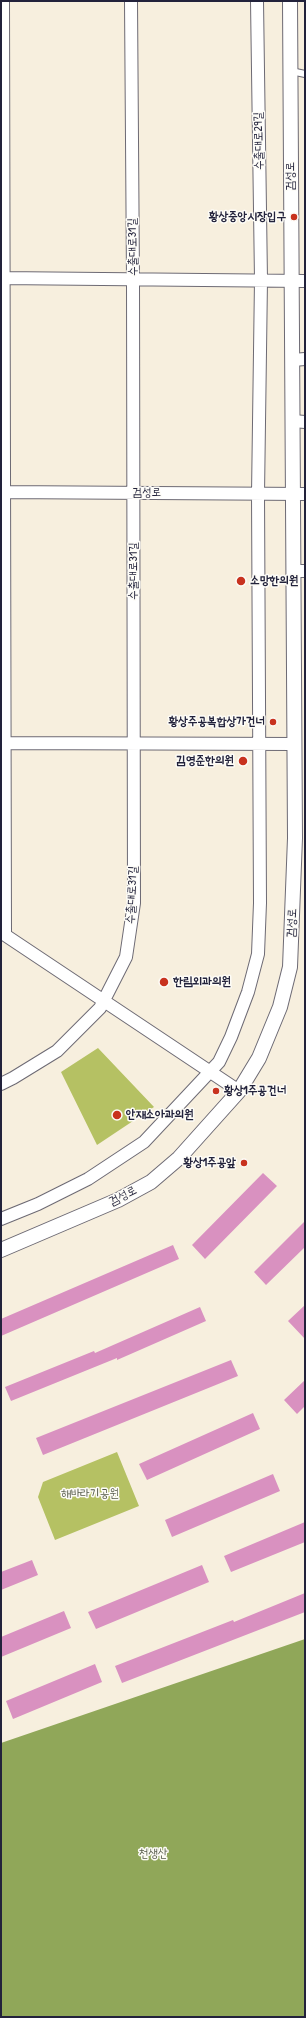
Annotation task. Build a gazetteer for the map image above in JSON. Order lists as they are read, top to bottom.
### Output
{
  "streets": {
    "street": ["수출대로29길", "검성로", "수출대로31길"]
  },
  "crossings": [
    ["수출대로29길", "검성로"],
    ["검성로", "수출대로31길"]
  ],
  "parks": ["해바라기공원", "천생산"],
  "places": [
    "황상중앙시장입구",
    "소망한의원",
    "황상주공복합상가건너",
    "김영준한의원",
    "한림외과의원",
    "황상1주공건너",
    "안재소아과의원",
    "황상1주공앞"
  ]
}
